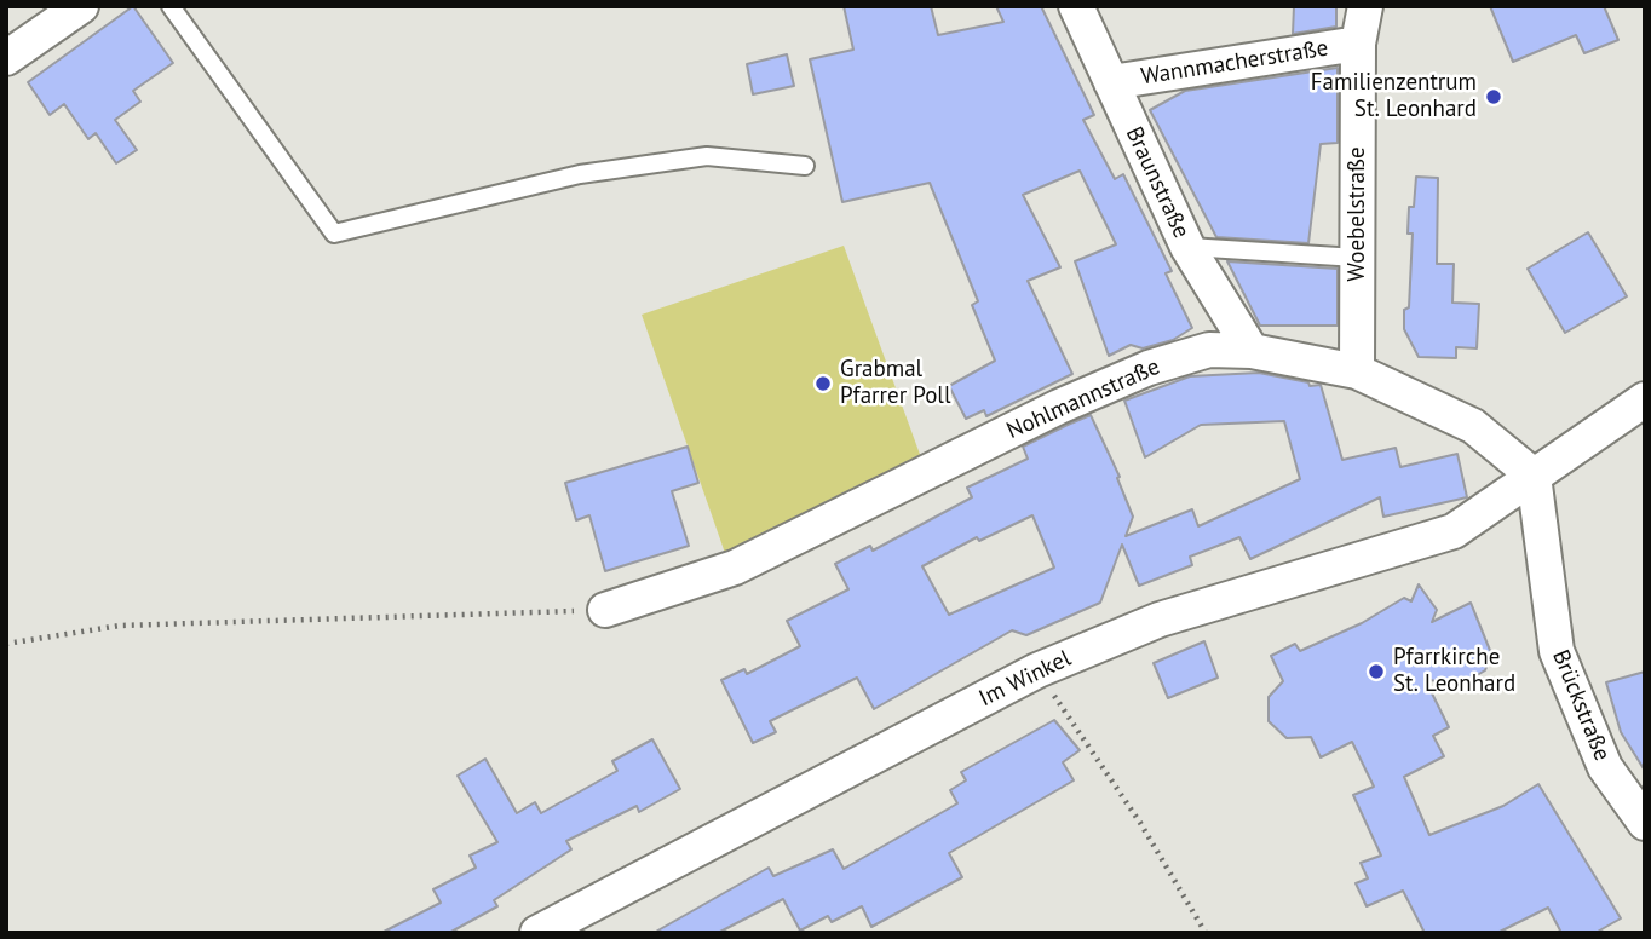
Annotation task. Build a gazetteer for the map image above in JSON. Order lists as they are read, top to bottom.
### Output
{
  "streets": {
    "street": [
      "Wannmacherstraße",
      "Braunstraße",
      "Woebelstraße",
      "Nohlmannstraße",
      "Im Winkel",
      "Brückstraße"
    ]
  },
  "crossings": [
    ["Wannmacherstraße", "Braunstraße"],
    ["Wannmacherstraße", "Woebelstraße"],
    ["Braunstraße", "Nohlmannstraße"],
    ["Woebelstraße", "Nohlmannstraße"],
    ["Nohlmannstraße", "Im Winkel"],
    ["Nohlmannstraße", "Brückstraße"],
    ["Im Winkel", "Brückstraße"]
  ],
  "places": ["Familienzentrum St. Leonhard", "Grabmal Pfarrer Poll", "Pfarrkirche St. Leonhard"]
}
